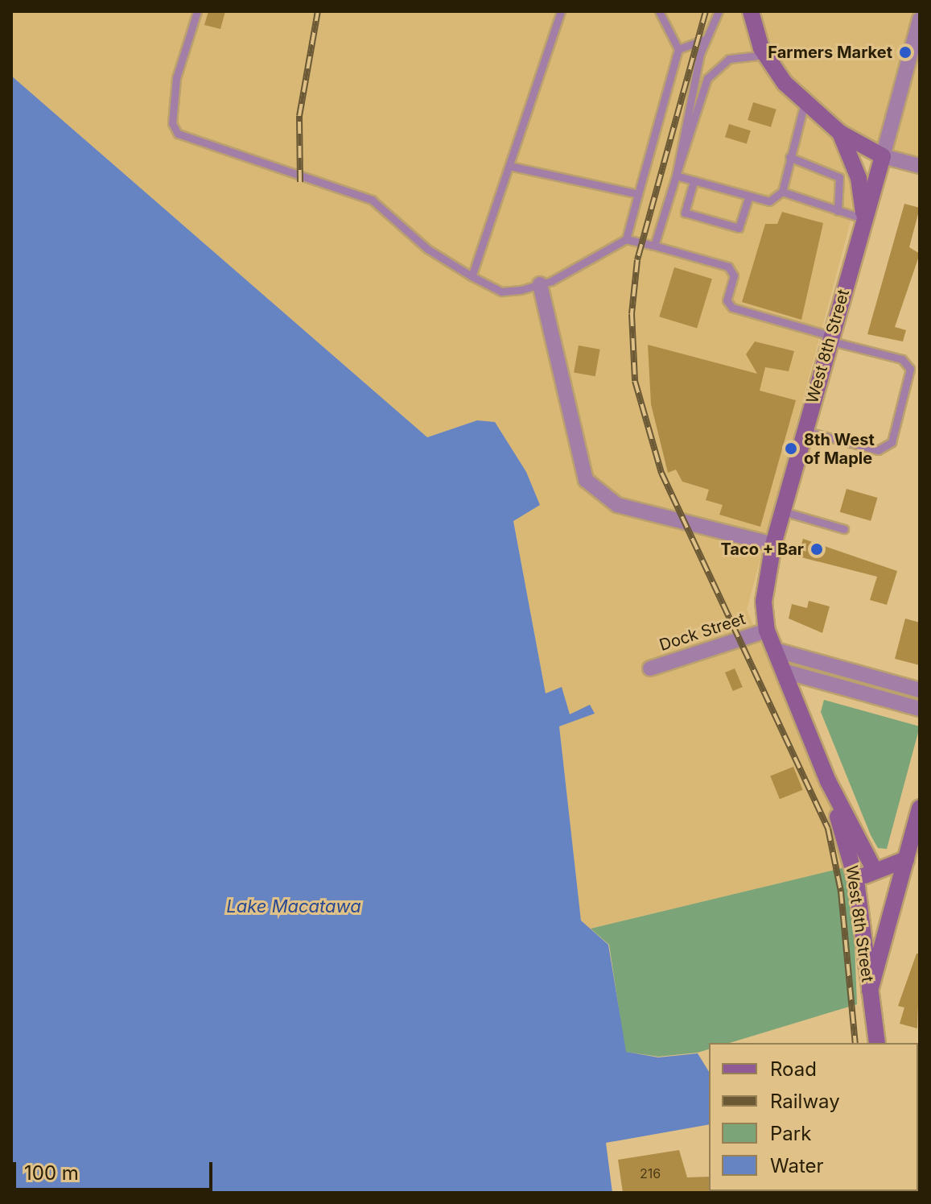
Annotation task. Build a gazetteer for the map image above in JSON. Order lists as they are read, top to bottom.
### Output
{
  "streets": {
    "street": ["West 8th Street", "Dock Street"]
  },
  "crossings": [
    ["West 8th Street", "Dock Street"]
  ],
  "water": ["Lake Macatawa"],
  "places": ["Farmers Market", "8th West of Maple", "Taco + Bar"],
  "house_numbers": ["216"],
  "legend": [
    "Road",
    "Railway",
    "Park",
    "Water"
  ],
  "scale_bar": "100 m"
}
